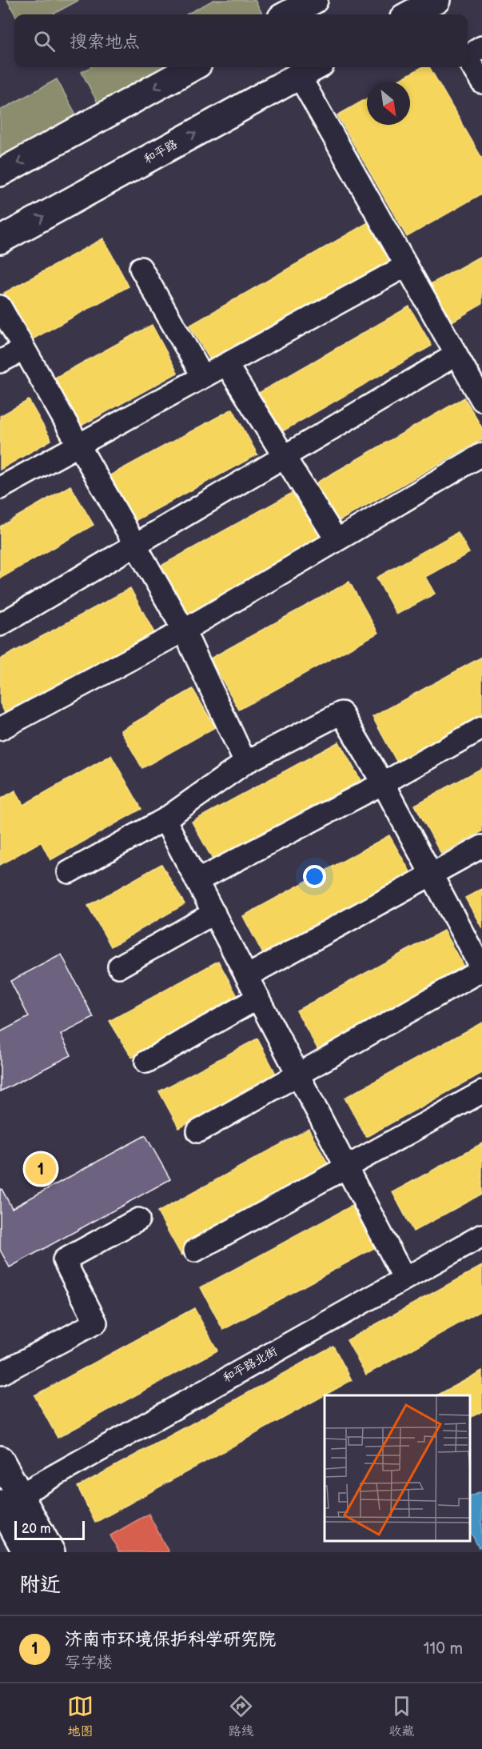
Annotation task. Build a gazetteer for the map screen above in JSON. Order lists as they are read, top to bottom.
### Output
{
  "streets": {
    "main road": ["和平路"],
    "street": ["和平路北街"]
  },
  "scale_bar": "20 m",
  "north": "bottom right",
  "page": {
    "search": "搜索地点",
    "pins": "1",
    "scale": "20 m",
    "heading": "附近",
    "list": [
      {
        "mark": "1",
        "name": "济南市环境保护科学研究院",
        "note": "写字楼",
        "value": "110 m"
      }
    ],
    "nav": ["地图", "路线", "收藏"]
  }
}
